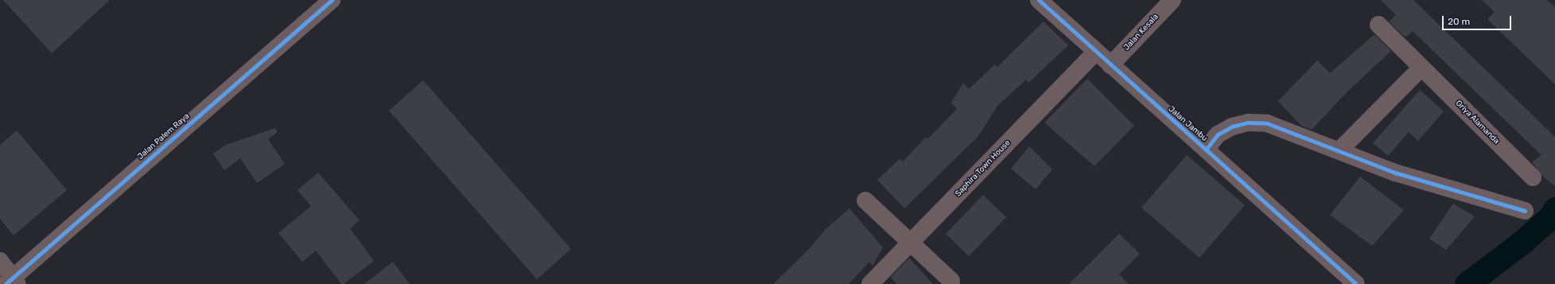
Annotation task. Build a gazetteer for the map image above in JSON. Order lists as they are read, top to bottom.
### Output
{
  "streets": {
    "street": [
      "Jalan Kesala",
      "Griya Alamanda",
      "Jalan Jambu",
      "Jalan Palem Raya",
      "Saphira Town House"
    ]
  },
  "crossings": [
    ["Jalan Kesala", "Jalan Jambu"],
    ["Jalan Jambu", "Saphira Town House"]
  ],
  "scale_bar": "20 m"
}
